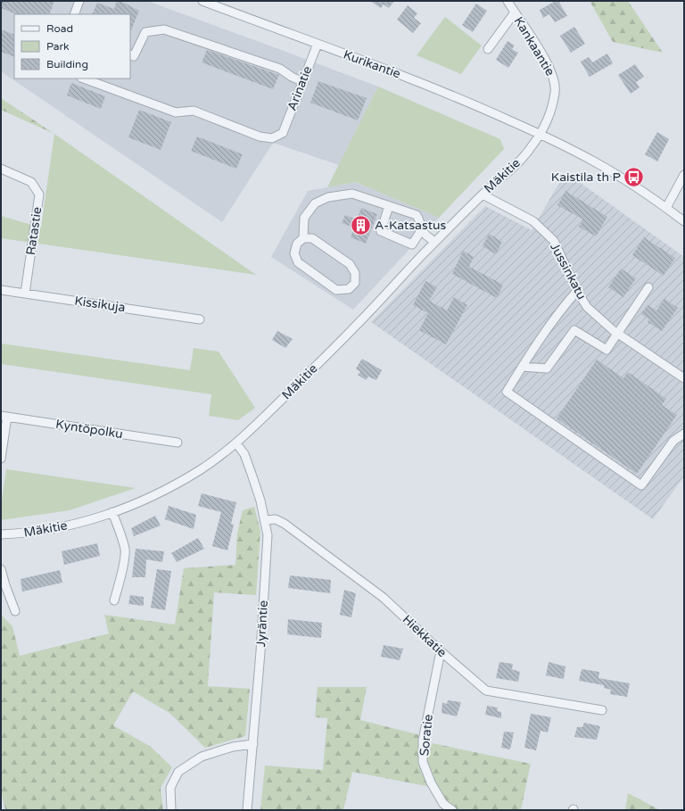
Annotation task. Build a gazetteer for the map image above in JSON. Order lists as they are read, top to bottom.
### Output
{
  "streets": {
    "street": [
      "Kankaantie",
      "Kurikantie",
      "Arinatie",
      "Mäkitie",
      "Ratastie",
      "Jussinkatu",
      "Kissikuja",
      "Kyntöpolku",
      "Jyräntie",
      "Hiekkatie",
      "Soratie"
    ]
  },
  "crossings": [
    ["Kankaantie", "Kurikantie"],
    ["Kankaantie", "Mäkitie"],
    ["Kurikantie", "Arinatie"],
    ["Kurikantie", "Mäkitie"],
    ["Mäkitie", "Jussinkatu"],
    ["Mäkitie", "Jyräntie"],
    ["Ratastie", "Kissikuja"],
    ["Jyräntie", "Hiekkatie"],
    ["Hiekkatie", "Soratie"]
  ],
  "places": {
    "bus stop": ["Kaistila th P"],
    "building": ["A-Katsastus"]
  },
  "legend": ["Road", "Park", "Building"]
}
